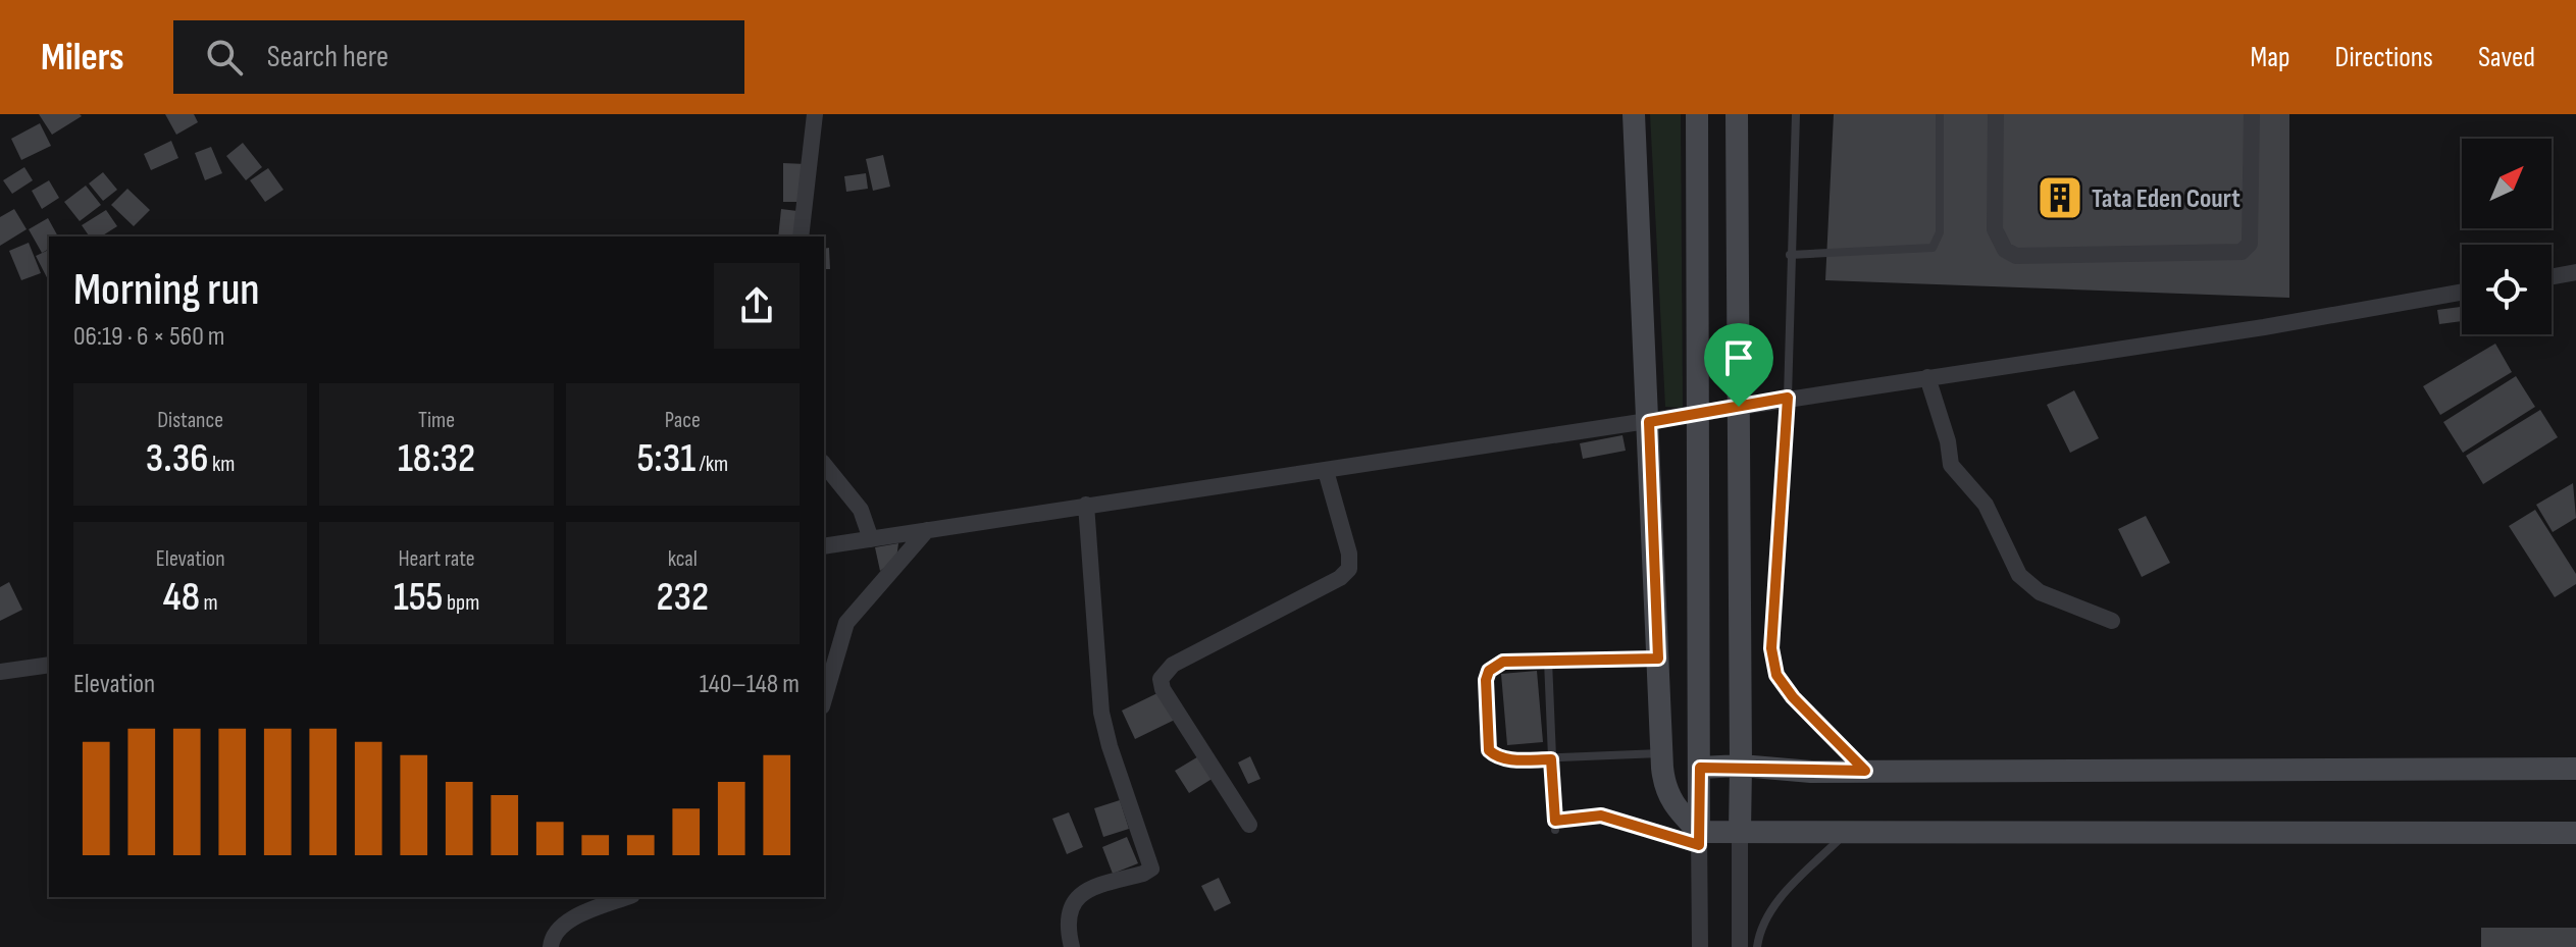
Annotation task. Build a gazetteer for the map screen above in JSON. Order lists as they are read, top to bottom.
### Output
{
  "places": {
    "building": ["Tata Eden Court"]
  },
  "north": "top right",
  "page": {
    "header": "Milers",
    "search": "Search here",
    "nav": ["Map", "Directions", "Saved"],
    "heading": ["Morning run", "06:19 · 6 × 560 m"],
    "stats": [
      ["Distance", "3.36 km"],
      ["Time", "18:32"],
      ["Pace", "5:31 /km"],
      ["Elevation", "48 m"],
      ["Heart rate", "155 bpm"],
      ["kcal", "232"]
    ],
    "chart": ["Elevation", "140–148 m"]
  }
}
